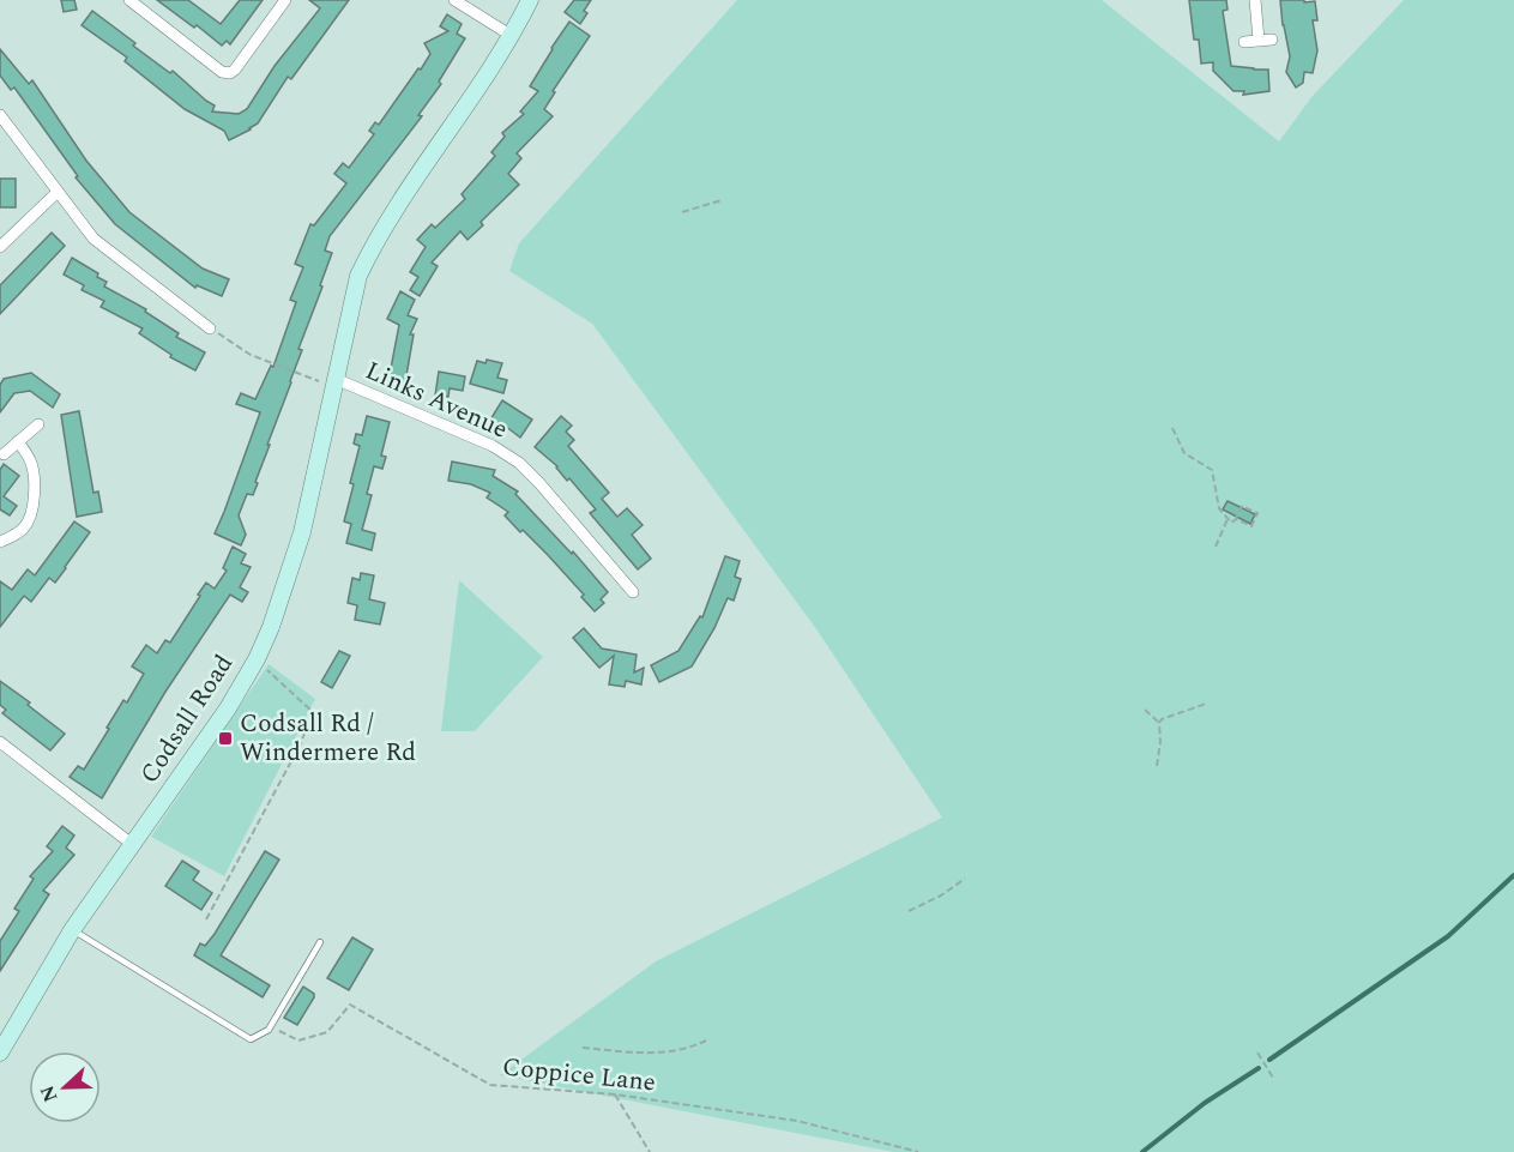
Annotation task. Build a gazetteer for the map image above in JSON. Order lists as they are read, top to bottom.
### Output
{
  "streets": {
    "street": ["Links Avenue", "Codsall Road"],
    "path": ["Coppice Lane"]
  },
  "crossings": [
    ["Links Avenue", "Codsall Road"]
  ],
  "places": {
    "transit": ["Codsall Rd / Windermere Rd"]
  },
  "north": "left"
}
